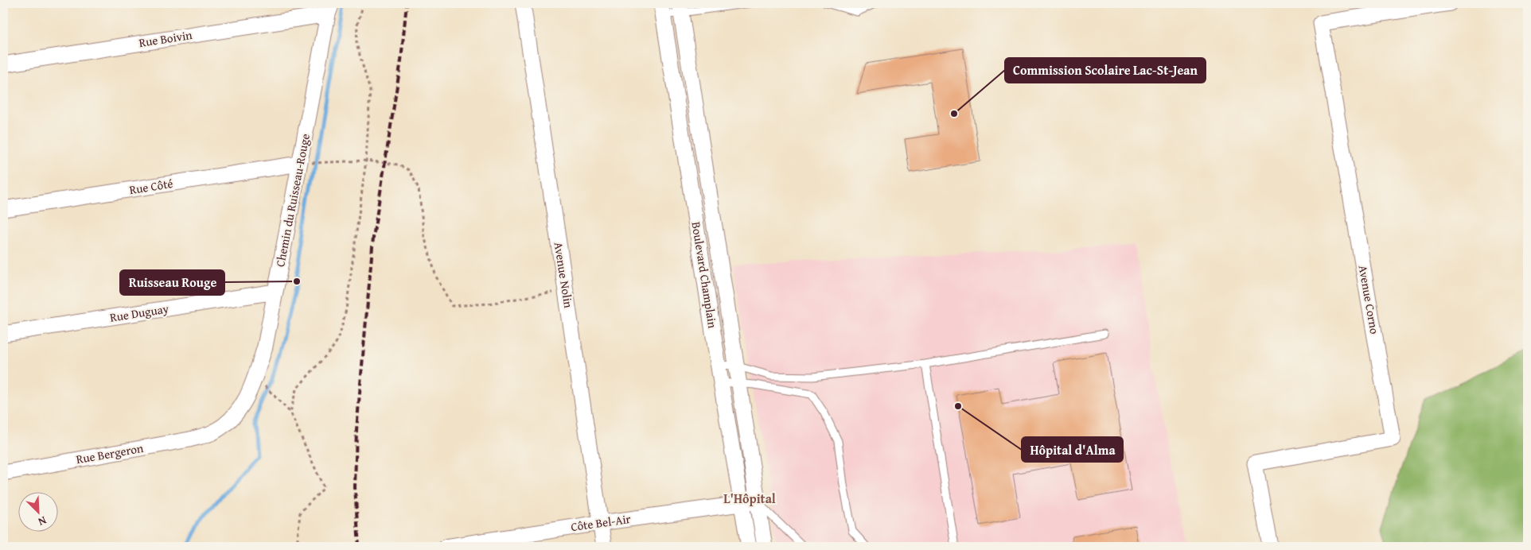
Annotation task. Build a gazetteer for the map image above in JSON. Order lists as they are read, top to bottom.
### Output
{
  "streets": {
    "street": [
      "Rue Boivin",
      "Rue Côté",
      "Chemin du Ruisseau-Rouge",
      "Avenue Nolin",
      "Boulevard Champlain",
      "Avenue Corno",
      "Rue Duguay",
      "Rue Bergeron",
      "Côte Bel-Air"
    ]
  },
  "crossings": [
    ["Rue Boivin", "Chemin du Ruisseau-Rouge"],
    ["Rue Côté", "Chemin du Ruisseau-Rouge"],
    ["Chemin du Ruisseau-Rouge", "Rue Duguay"],
    ["Chemin du Ruisseau-Rouge", "Rue Bergeron"],
    ["Avenue Nolin", "Côte Bel-Air"],
    ["Boulevard Champlain", "Côte Bel-Air"]
  ],
  "districts": ["L'Hôpital"],
  "places": ["Commission Scolaire Lac-St-Jean", "Ruisseau Rouge", "Hôpital d'Alma"],
  "north": "bottom right"
}
